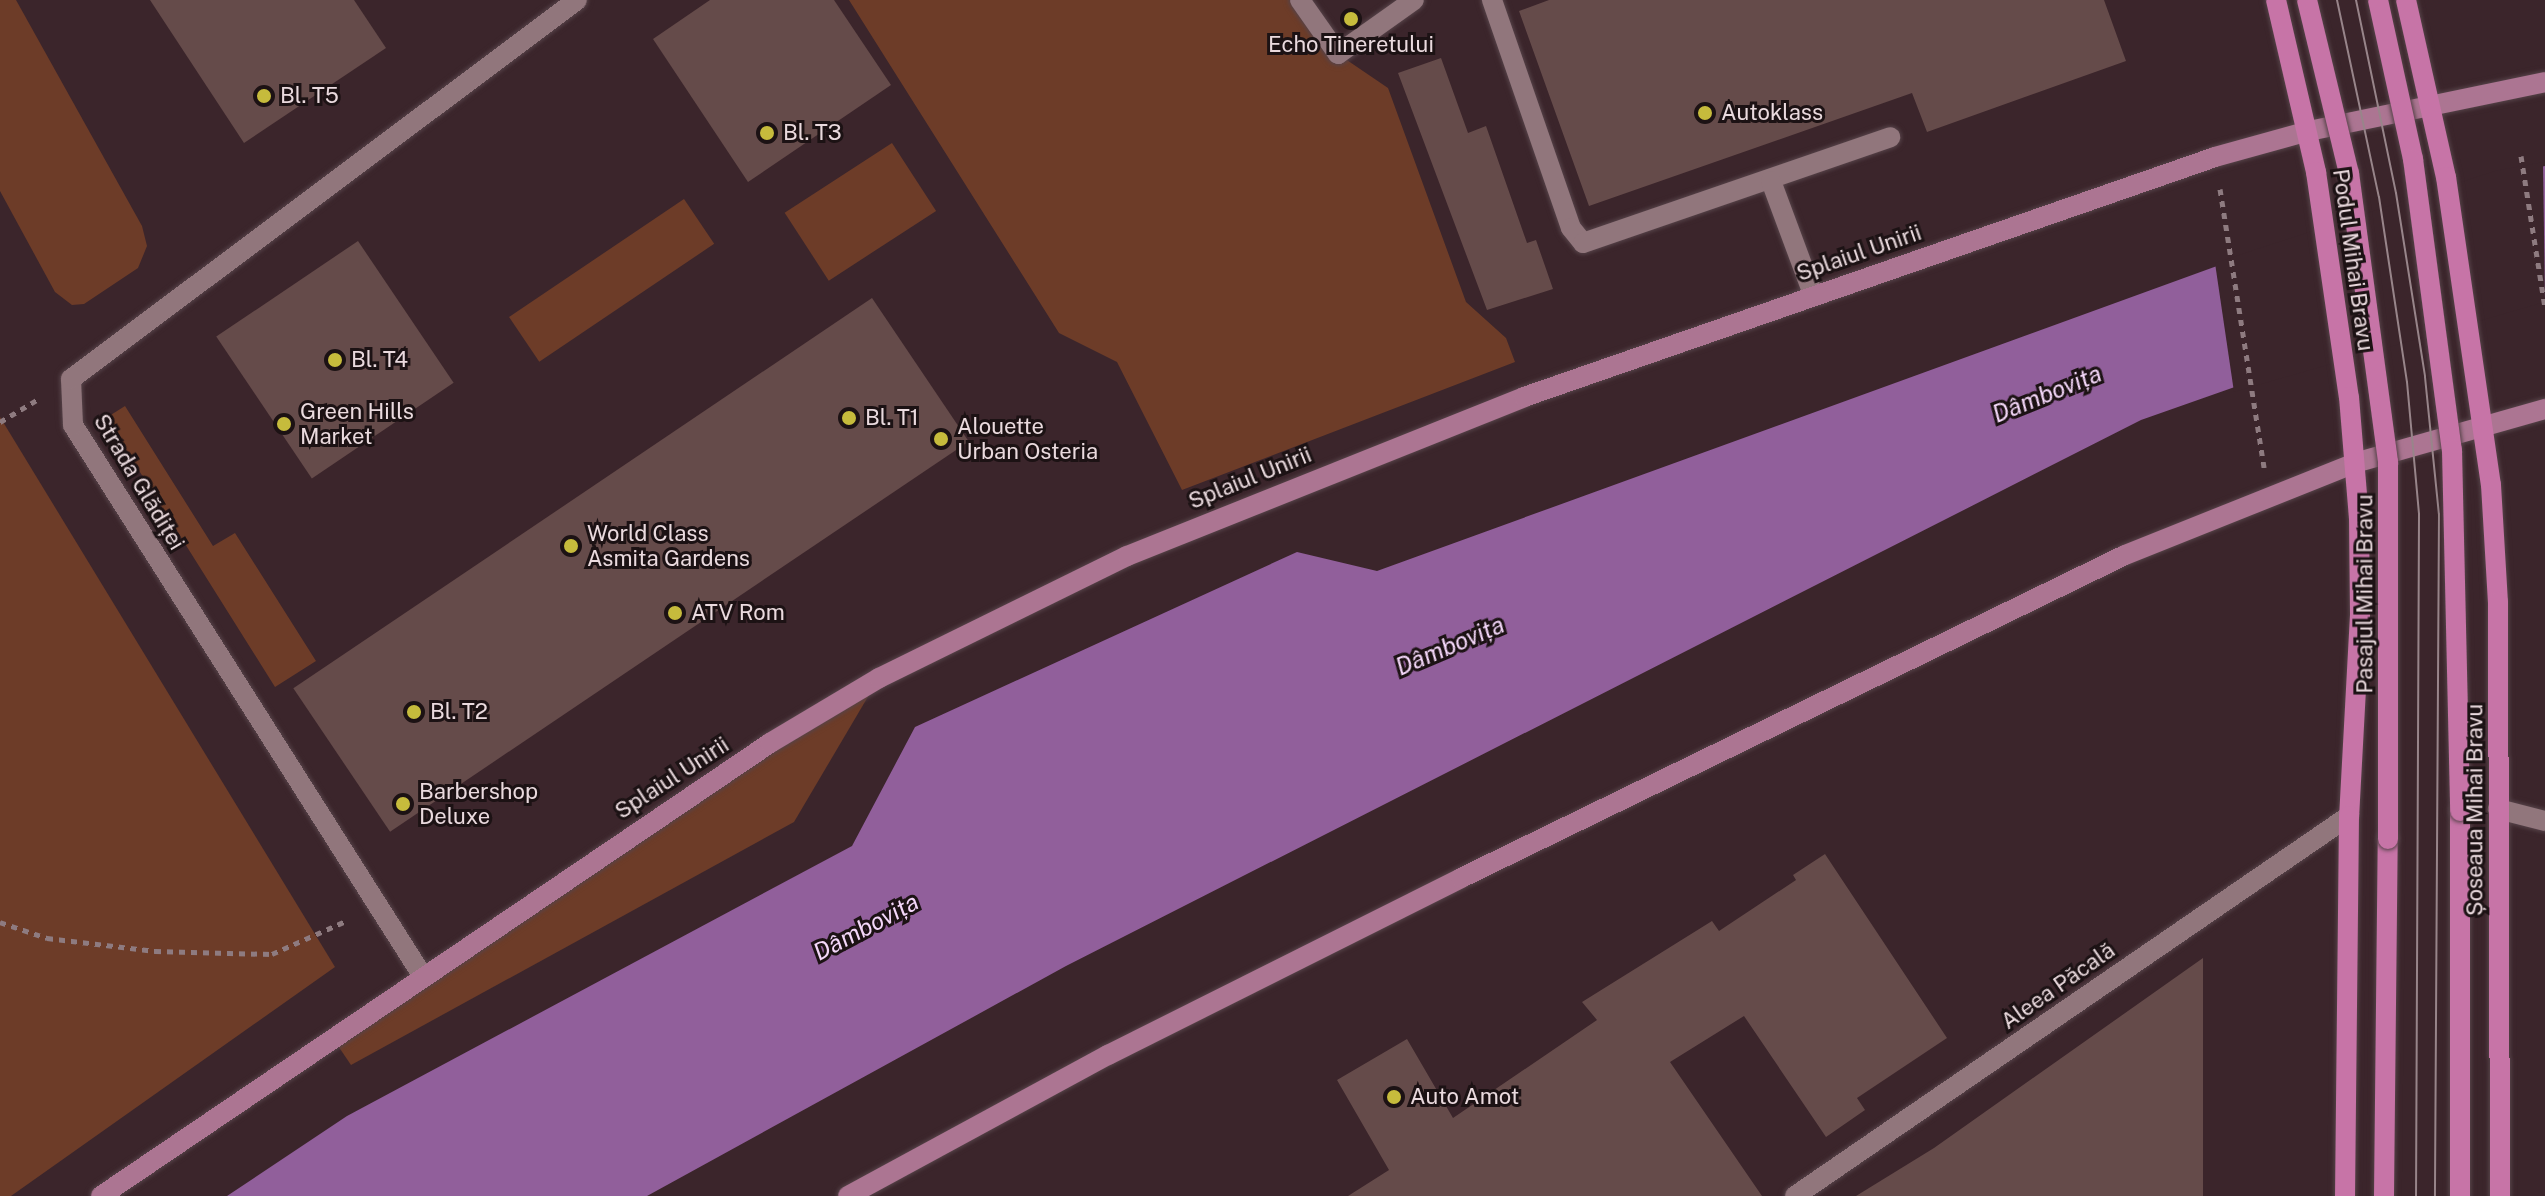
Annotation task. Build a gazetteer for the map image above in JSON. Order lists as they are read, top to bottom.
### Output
{
  "streets": {
    "main road": [
      "Splaiul Unirii",
      "Podul Mihai Bravu",
      "Pasajul Mihai Bravu",
      "Șoseaua Mihai Bravu"
    ],
    "street": ["Strada Glădiței", "Aleea Păcală"]
  },
  "crossings": [
    ["Splaiul Unirii", "Podul Mihai Bravu"],
    ["Splaiul Unirii", "Strada Glădiței"],
    ["Splaiul Unirii", "Șoseaua Mihai Bravu"]
  ],
  "water": ["Dâmbovița"],
  "places": [
    "Echo Tineretului",
    "Bl. T5",
    "Autoklass",
    "Bl. T3",
    "Bl. T4",
    "Bl. T1",
    "Green Hills Market",
    "Alouette Urban Osteria",
    "World Class Asmita Gardens",
    "ATV Rom",
    "Bl. T2",
    "Barbershop Deluxe",
    "Auto Amot"
  ]
}
